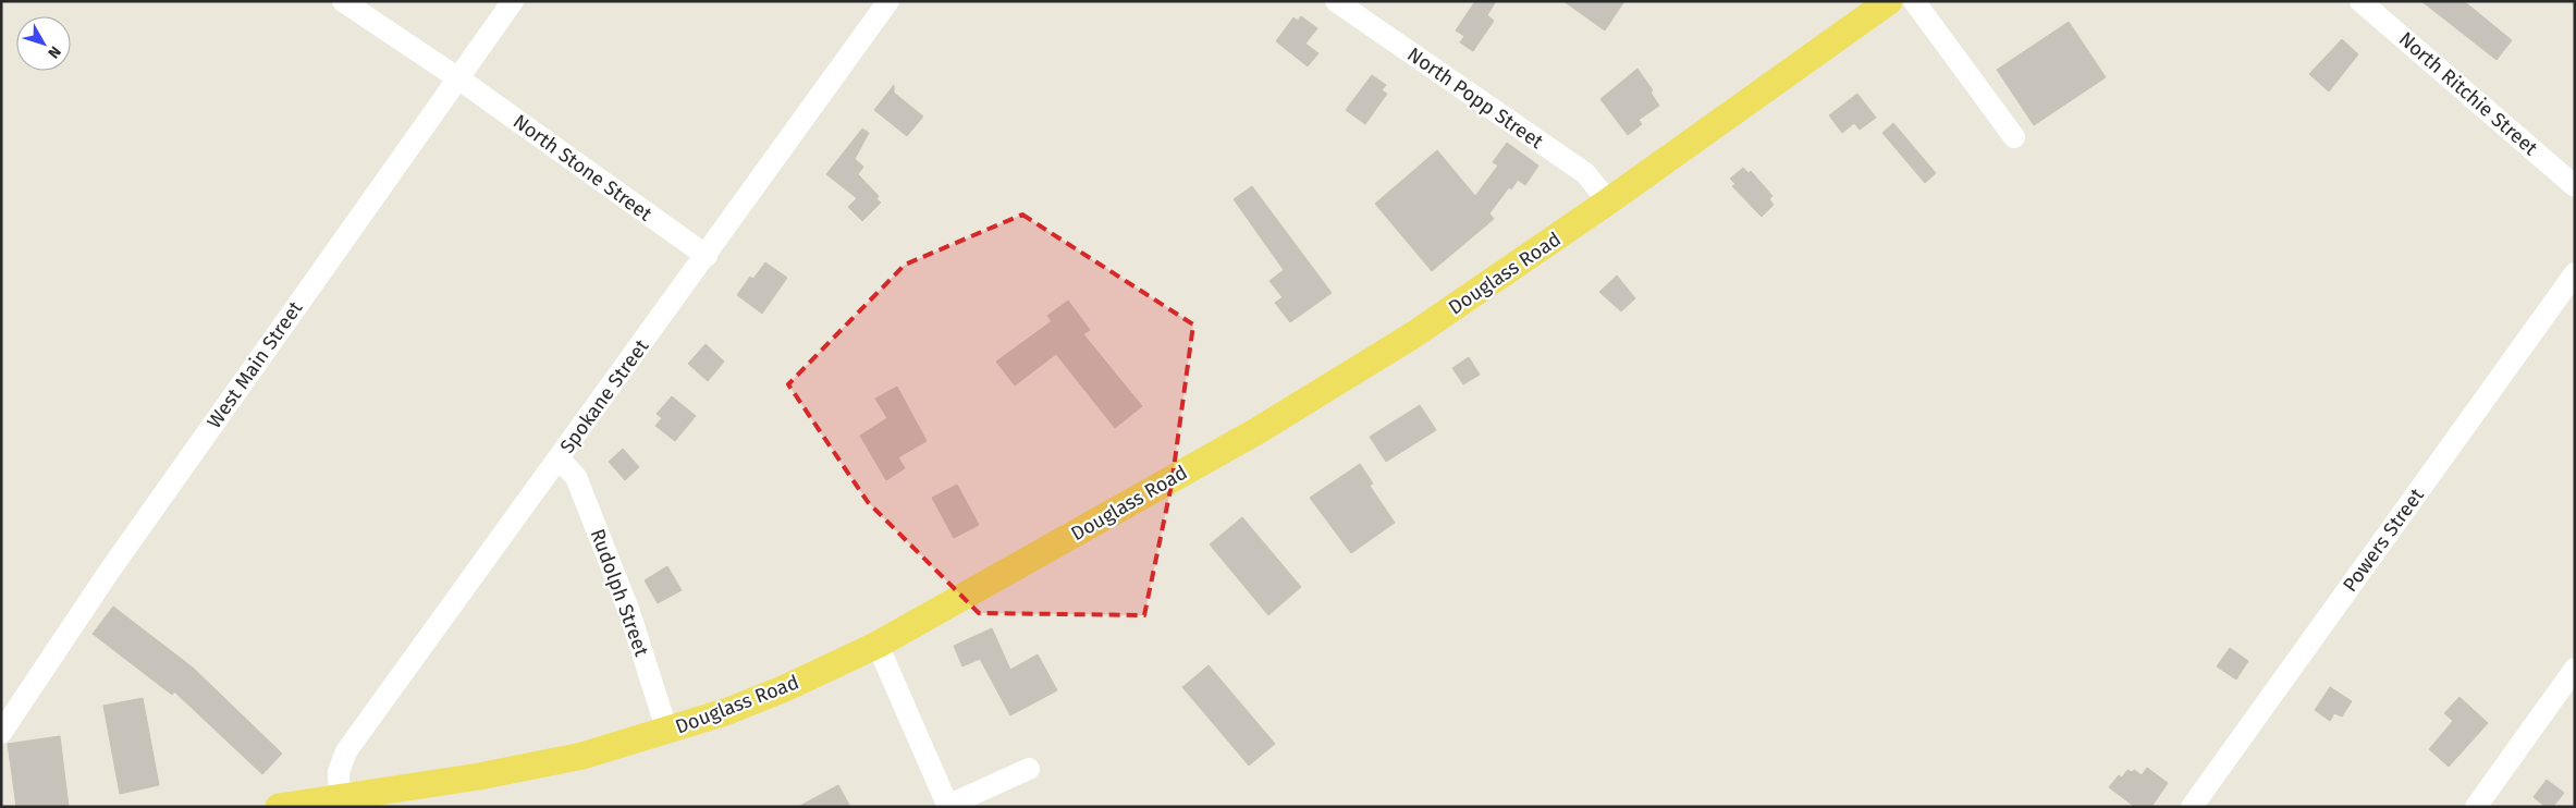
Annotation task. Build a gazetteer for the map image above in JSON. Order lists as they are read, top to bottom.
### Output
{
  "streets": {
    "main road": ["Douglass Road"],
    "street": [
      "North Ritchie Street",
      "North Popp Street",
      "North Stone Street",
      "West Main Street",
      "Spokane Street",
      "Powers Street",
      "Rudolph Street"
    ]
  },
  "crossings": [
    ["North Popp Street", "Douglass Road"],
    ["North Stone Street", "West Main Street"],
    ["North Stone Street", "Spokane Street"],
    ["Douglass Road", "Spokane Street"],
    ["Douglass Road", "Rudolph Street"],
    ["Spokane Street", "Rudolph Street"]
  ],
  "north": "bottom right"
}
